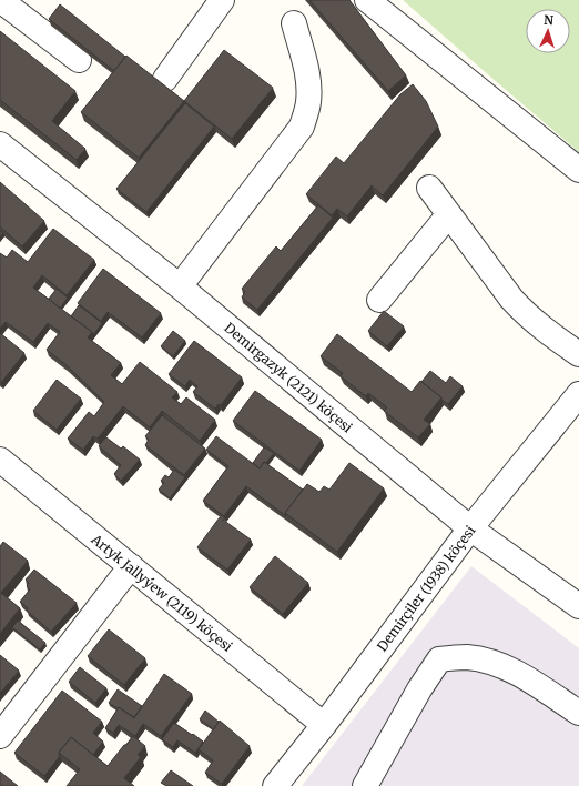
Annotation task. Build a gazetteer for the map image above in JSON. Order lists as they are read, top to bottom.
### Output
{
  "streets": {
    "street": ["Demirgazyk (2121) köçesi", "Demirçiler (1938) köçesi", "Artyk Jallyýew (2119) köçesi"]
  },
  "crossings": [
    ["Demirgazyk (2121) köçesi", "Demirçiler (1938) köçesi"],
    ["Demirçiler (1938) köçesi", "Artyk Jallyýew (2119) köçesi"]
  ],
  "north": "top"
}
